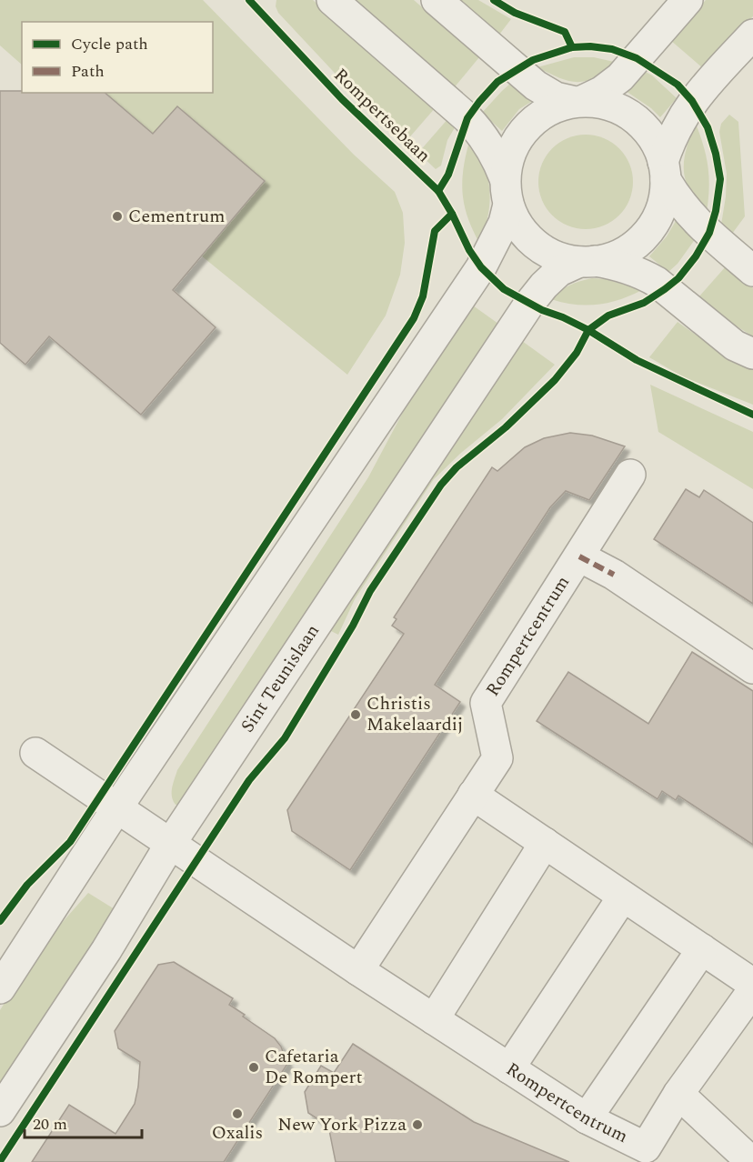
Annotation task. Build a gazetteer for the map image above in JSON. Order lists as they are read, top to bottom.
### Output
{
  "streets": {
    "street": ["Rompertcentrum", "Sint Teunislaan"],
    "cycle path": ["Rompertsebaan"]
  },
  "crossings": [
    ["Rompertcentrum", "Sint Teunislaan"]
  ],
  "places": [
    "Cementrum",
    "Christis Makelaardij",
    "Cafetaria De Rompert",
    "Oxalis",
    "New York Pizza"
  ],
  "legend": ["Cycle path", "Path"],
  "scale_bar": "20 m"
}
